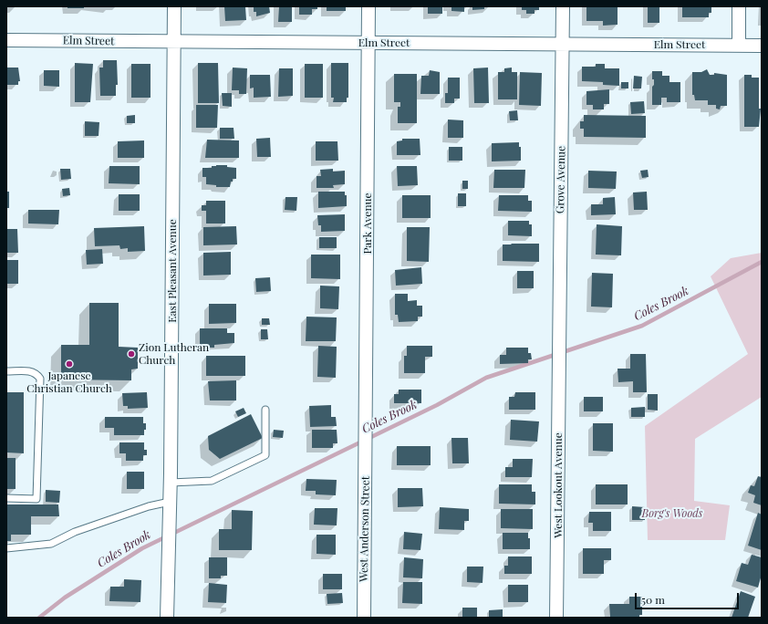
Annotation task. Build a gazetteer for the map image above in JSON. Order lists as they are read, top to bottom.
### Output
{
  "streets": {
    "street": [
      "Elm Street",
      "Grove Avenue",
      "Park Avenue",
      "East Pleasant Avenue",
      "West Lookout Avenue",
      "West Anderson Street"
    ]
  },
  "crossings": [
    ["Elm Street", "Grove Avenue"],
    ["Elm Street", "Park Avenue"],
    ["Elm Street", "East Pleasant Avenue"],
    ["Grove Avenue", "West Lookout Avenue"],
    ["Park Avenue", "West Anderson Street"]
  ],
  "water": ["Coles Brook"],
  "parks": ["Borg's Woods"],
  "places": ["Zion Lutheran Church", "Japanese Christian Church"],
  "scale_bar": "50 m"
}
